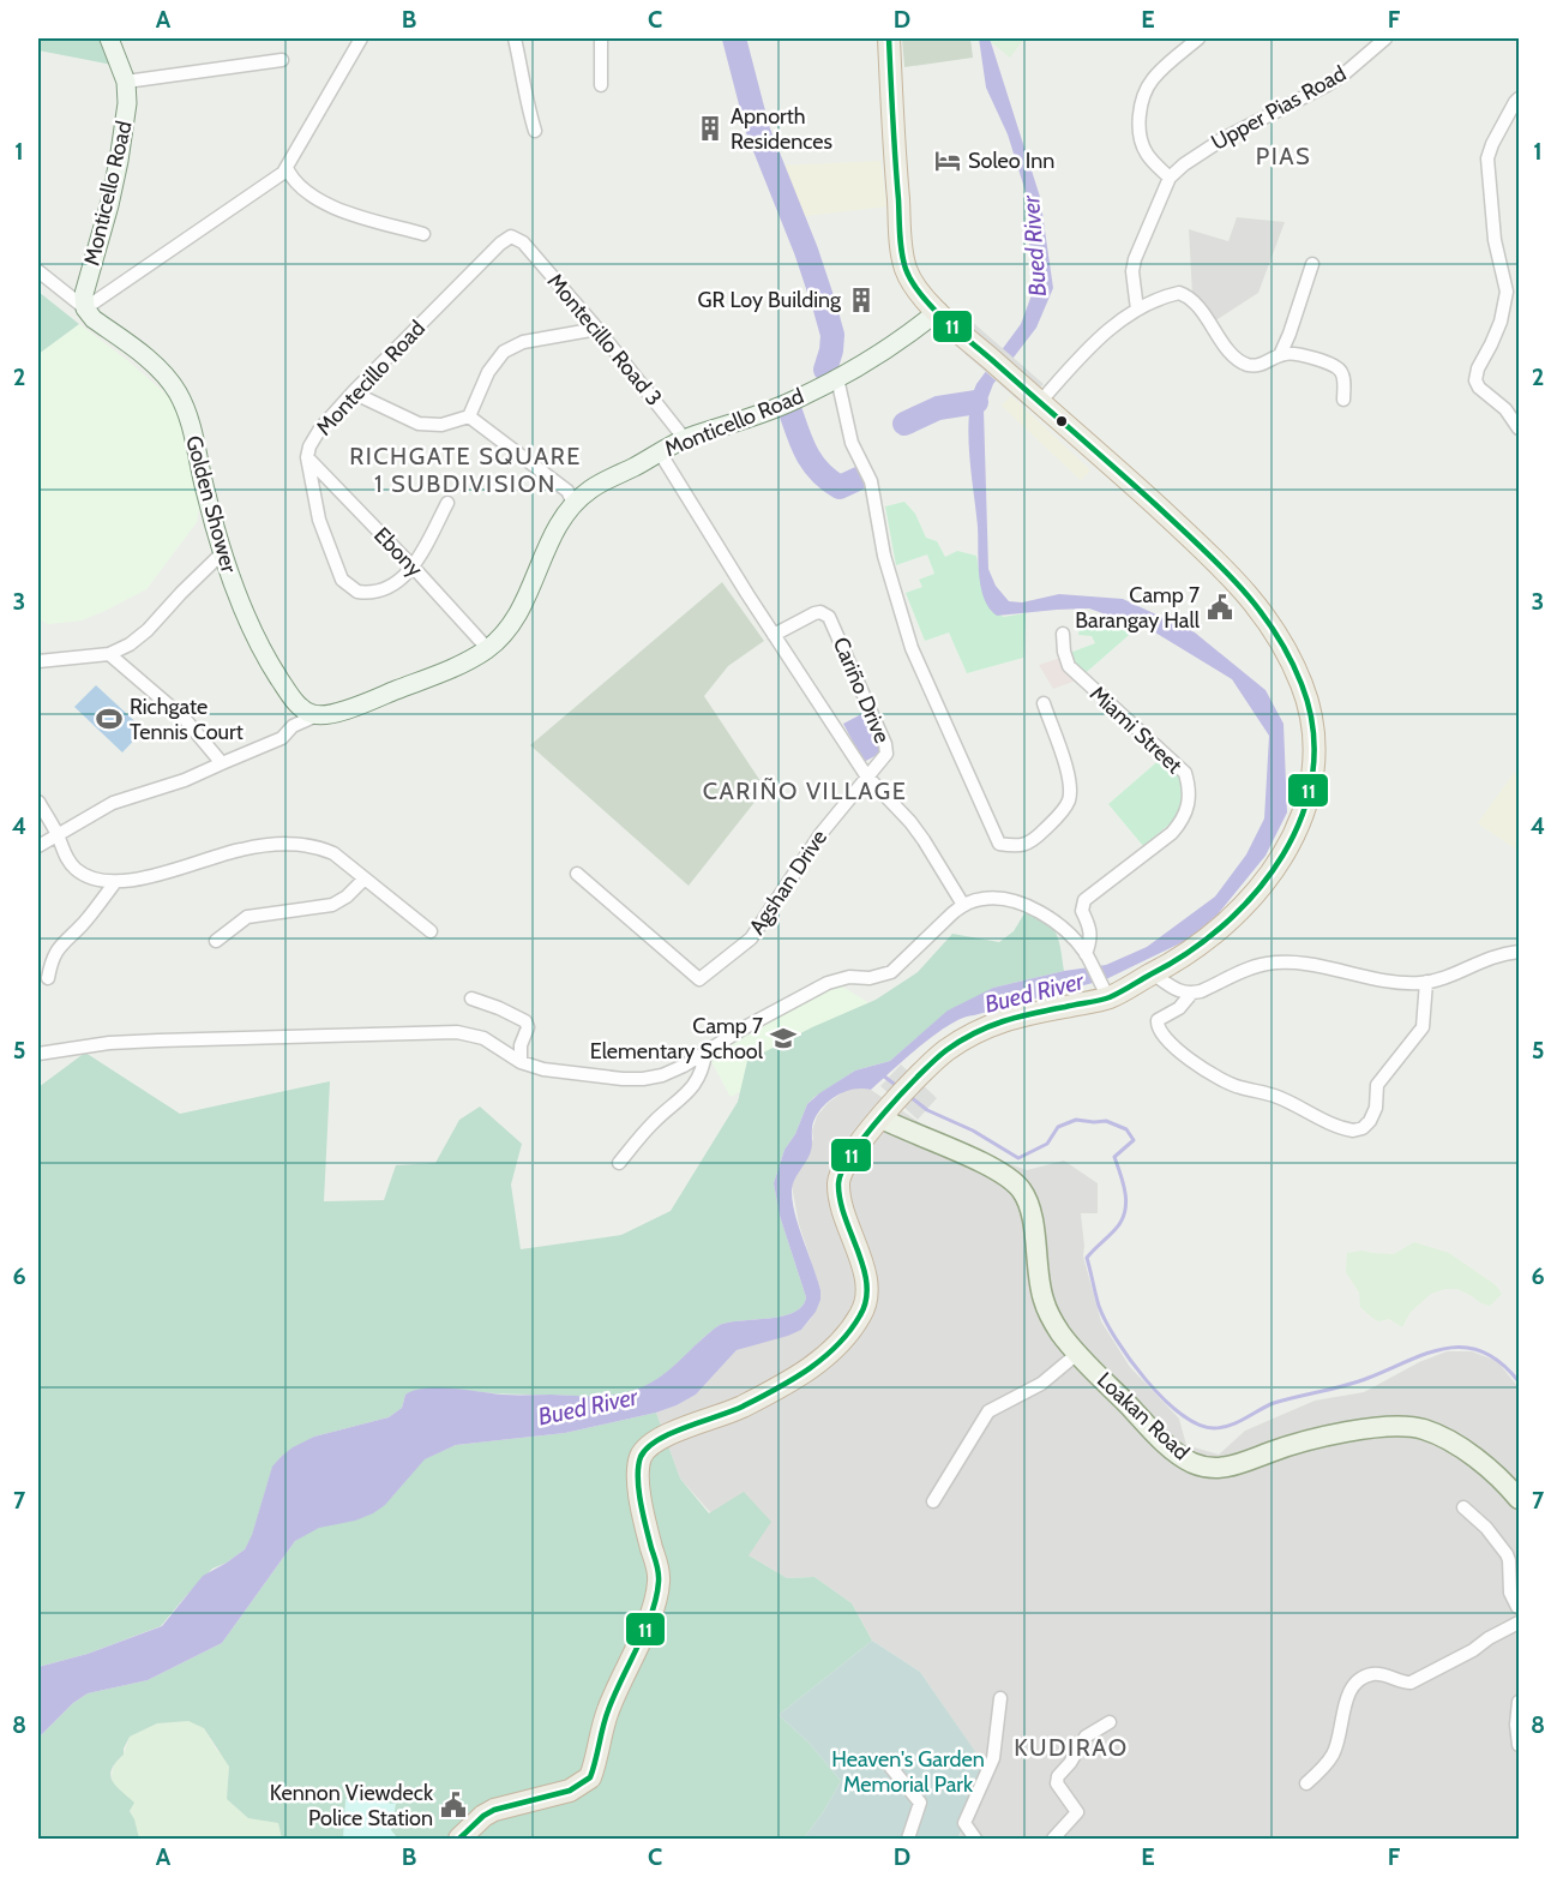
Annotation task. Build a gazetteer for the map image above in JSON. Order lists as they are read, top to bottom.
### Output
{
  "streets": {
    "main road": ["Monticello Road", "Golden Shower", "Loakan Road"],
    "street": [
      "Upper Pias Road",
      "Montecillo Road 3",
      "Montecillo Road",
      "Ebony",
      "Cariño Drive",
      "Miami Street",
      "Agshan Drive"
    ]
  },
  "crossings": [
    ["Monticello Road", "Montecillo Road 3"],
    ["Monticello Road", "Golden Shower"],
    ["Monticello Road", "Ebony"],
    ["Monticello Road", "Cariño Drive"],
    ["Montecillo Road 3", "Montecillo Road"],
    ["Montecillo Road", "Ebony"],
    ["Cariño Drive", "Agshan Drive"]
  ],
  "districts": [
    "PIAS",
    "RICHGATE SQUARE 1 SUBDIVISION",
    "CARIÑO VILLAGE",
    "KUDIRAO"
  ],
  "water": ["Bued River"],
  "parks": ["Heaven's Garden Memorial Park"],
  "places": {
    "building": ["Apnorth Residences", "GR Loy Building"],
    "hotel": ["Soleo Inn"],
    "public building": ["Camp 7 Barangay Hall", "Kennon Viewdeck Police Station"],
    "sports": ["Richgate Tennis Court"],
    "school or university": ["Camp 7 Elementary School"]
  },
  "lines": ["transit line 11"],
  "grid": {
    "columns": [
      "A",
      "B",
      "C",
      "D",
      "E",
      "F"
    ],
    "rows": [
      "1",
      "2",
      "3",
      "4",
      "5",
      "6",
      "7",
      "8"
    ]
  }
}
